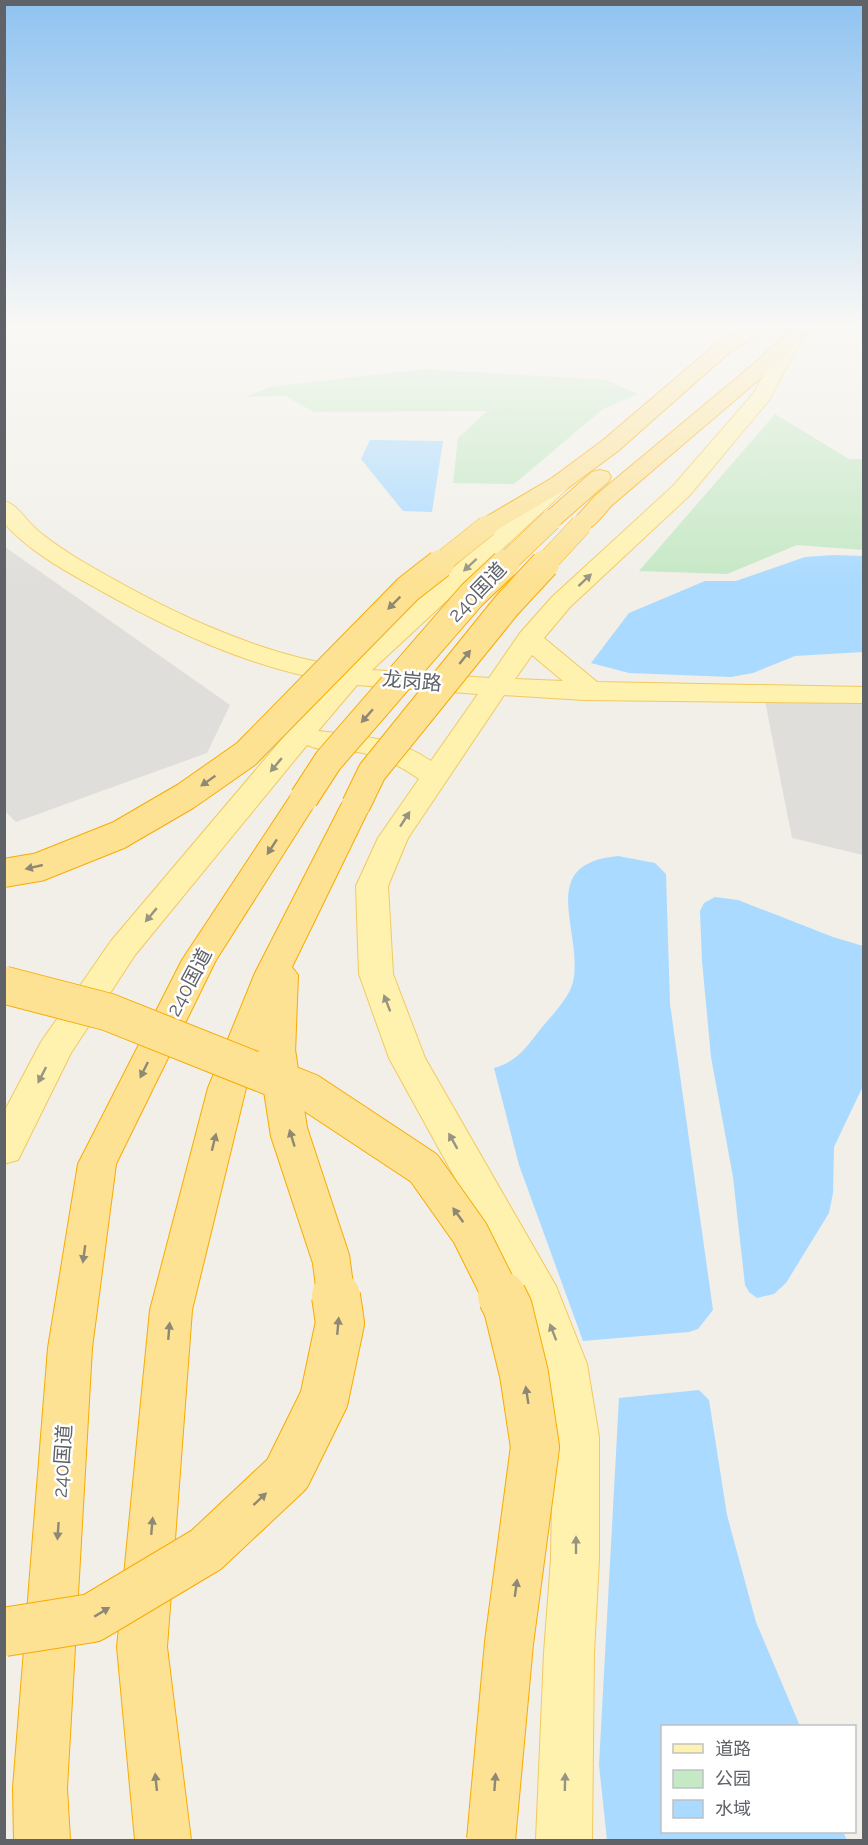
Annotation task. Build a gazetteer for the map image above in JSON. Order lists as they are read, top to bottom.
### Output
{
  "streets": {
    "highway": ["240国道"],
    "main road": ["龙岗路"]
  },
  "legend": ["道路", "公园", "水域"]
}
